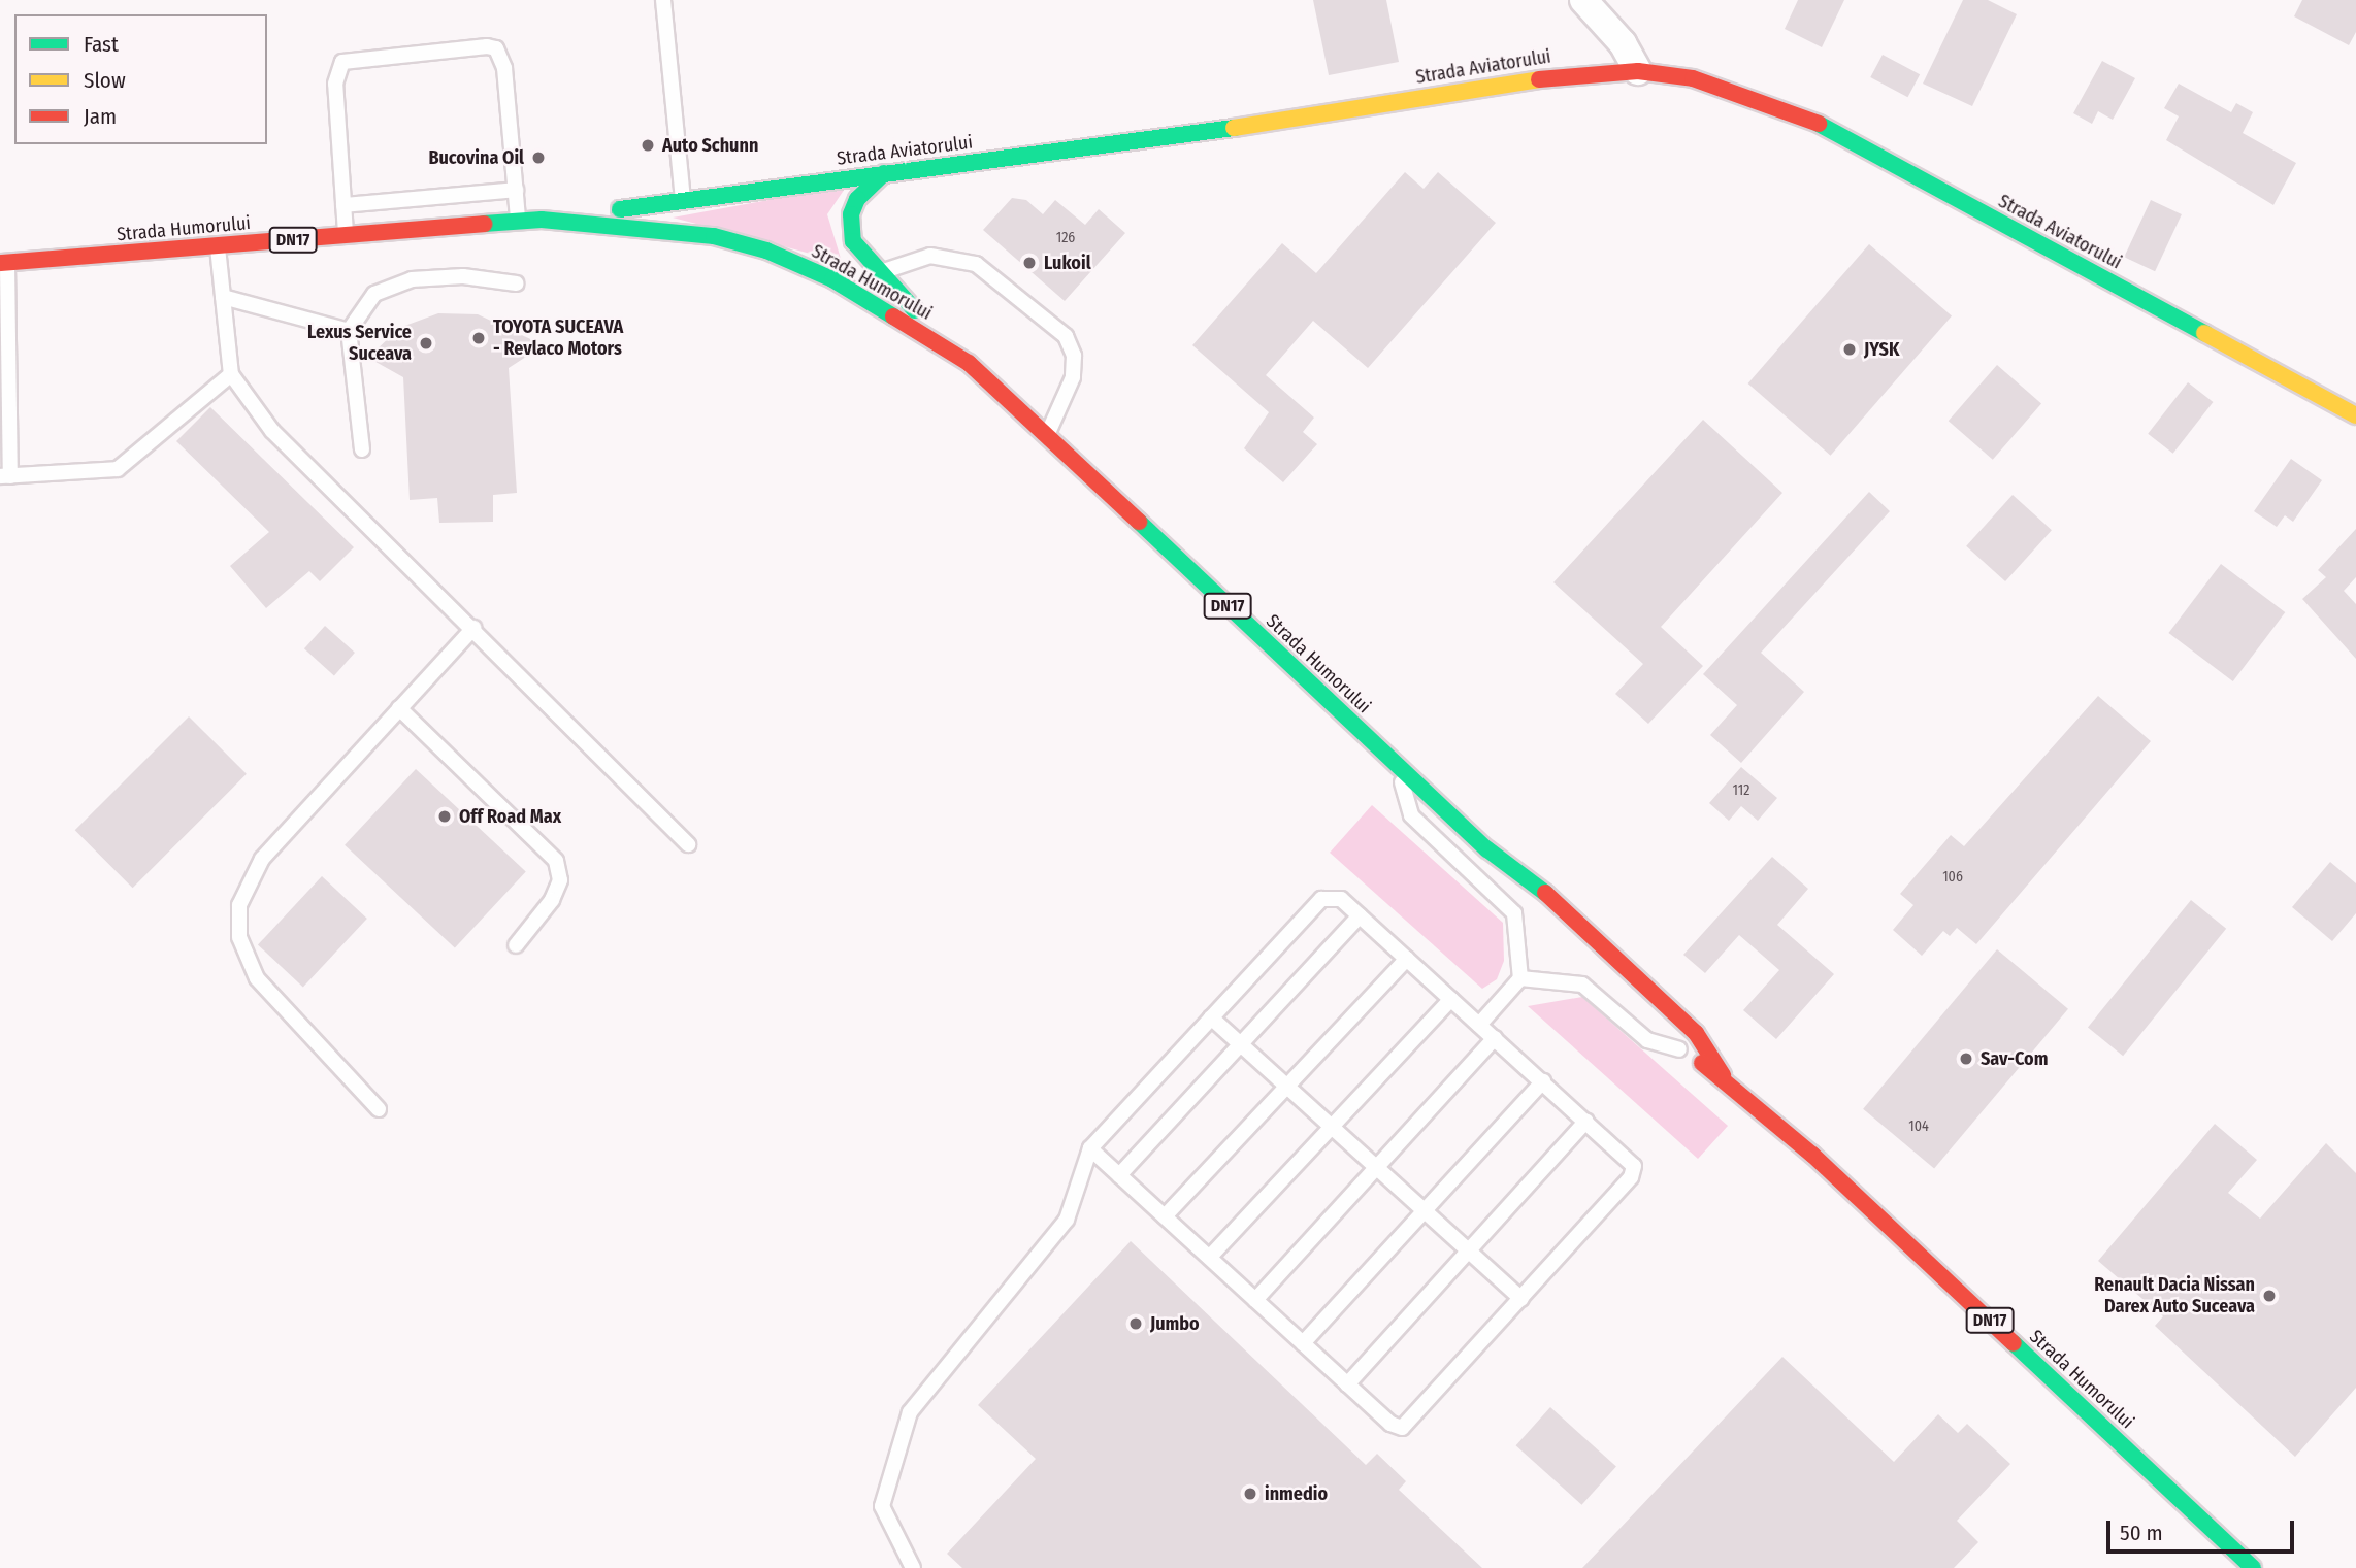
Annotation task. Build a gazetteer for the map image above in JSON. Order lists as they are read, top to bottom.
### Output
{
  "streets": {
    "main road": ["Strada Aviatorului", "Strada Humorului", "DN17"]
  },
  "crossings": [
    ["Strada Aviatorului", "Strada Humorului"]
  ],
  "places": [
    "Auto Schunn",
    "Bucovina Oil",
    "Lukoil",
    "TOYOTA SUCEAVA - Revlaco Motors",
    "Lexus Service Suceava",
    "JYSK",
    "Off Road Max",
    "Sav-Com",
    "Renault Dacia Nissan Darex Auto Suceava",
    "Jumbo",
    "inmedio"
  ],
  "house_numbers": [
    "126",
    "112",
    "106",
    "104"
  ],
  "legend": ["Fast", "Slow", "Jam"],
  "scale_bar": "50 m"
}
